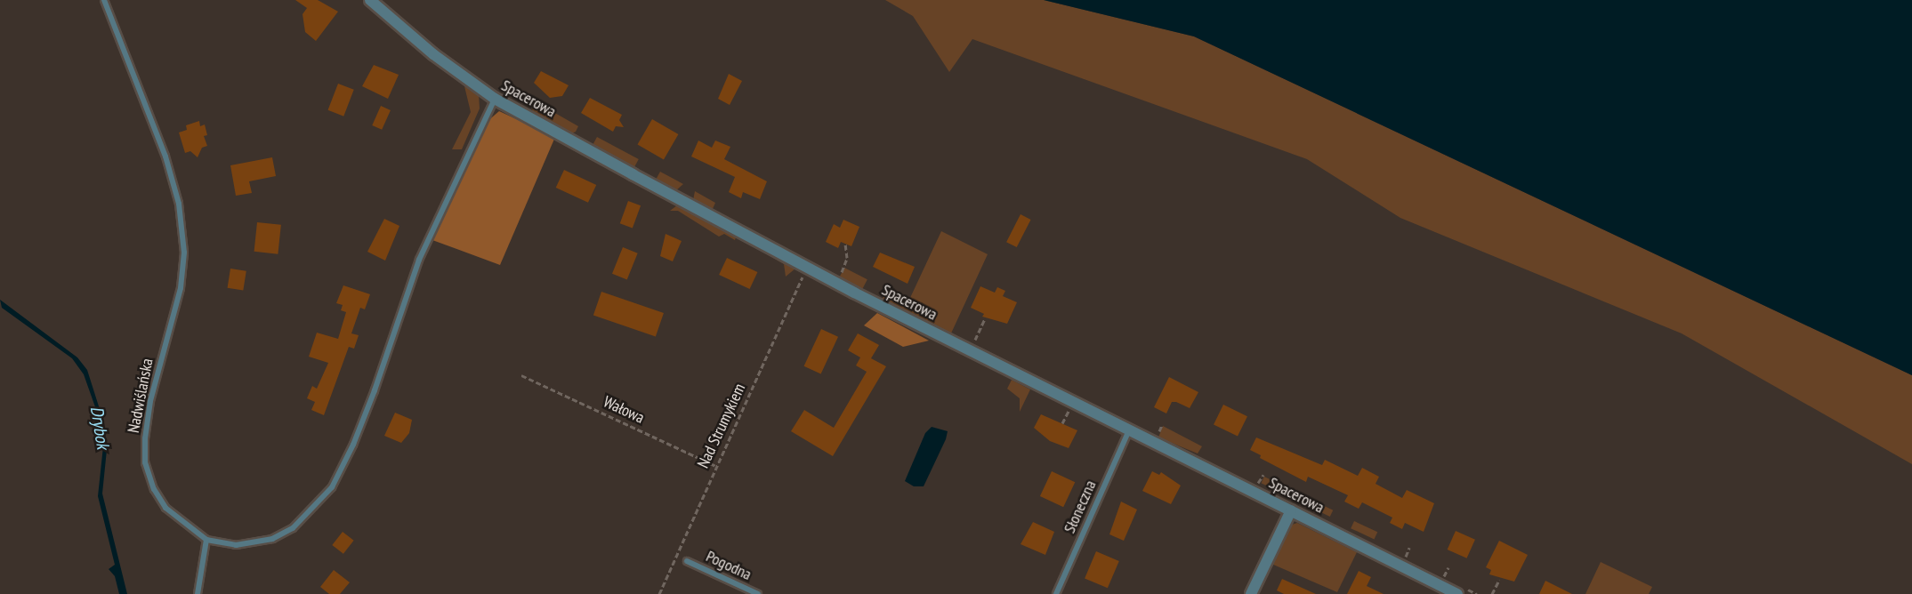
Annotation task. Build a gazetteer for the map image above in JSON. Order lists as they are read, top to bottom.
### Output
{
  "streets": {
    "street": ["Spacerowa"],
    "lane": ["Nadwiślańska", "Słoneczna", "Pogodna"],
    "path": ["Wałowa", "Nad Strumykiem"]
  },
  "crossings": [
    ["Spacerowa", "Nadwiślańska"],
    ["Spacerowa", "Nad Strumykiem"],
    ["Spacerowa", "Słoneczna"],
    ["Wałowa", "Nad Strumykiem"]
  ],
  "water": ["Drybok"]
}
